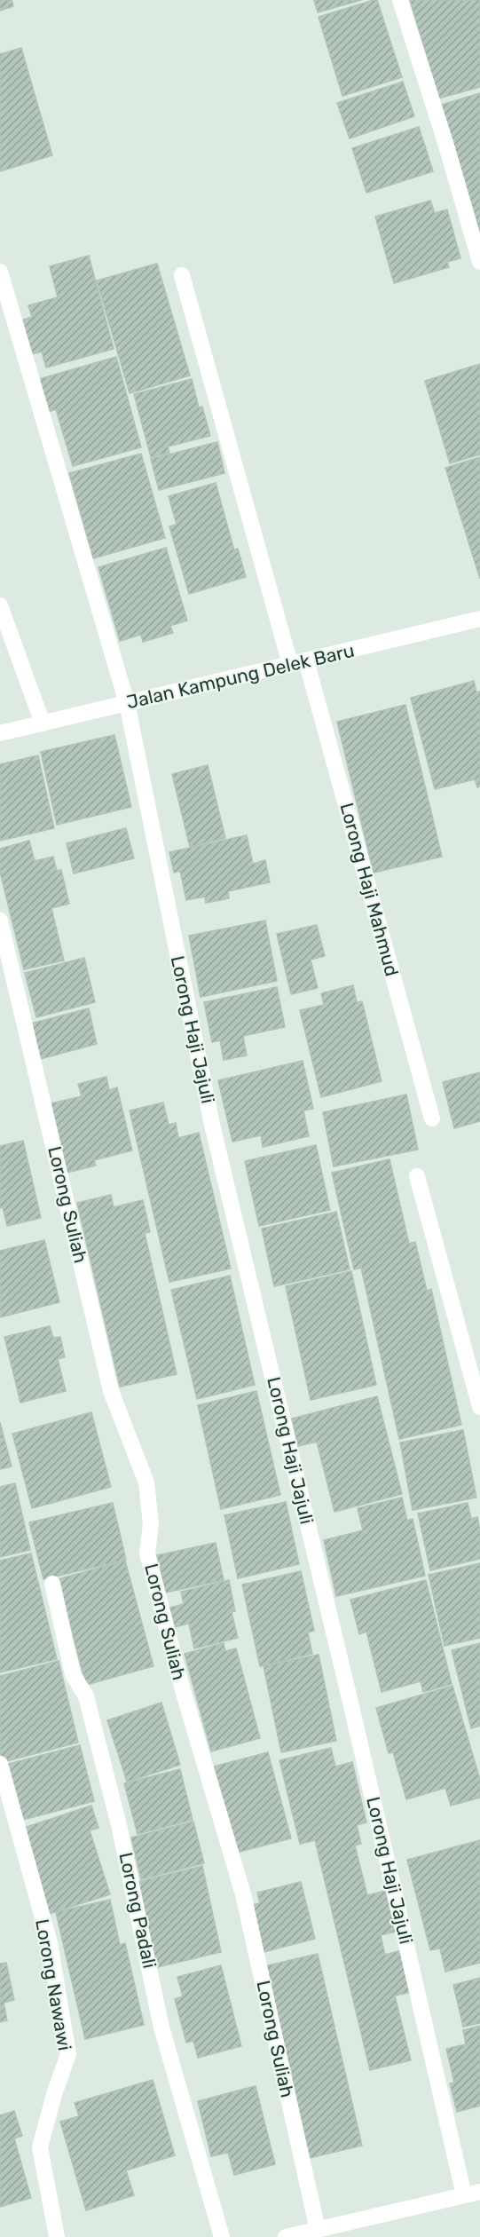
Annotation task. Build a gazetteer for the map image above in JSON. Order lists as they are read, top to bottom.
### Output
{
  "streets": {
    "street": [
      "Jalan Kampung Delek Baru",
      "Lorong Haji Mahmud",
      "Lorong Haji Jajuli",
      "Lorong Suliah",
      "Lorong Padali",
      "Lorong Nawawi"
    ]
  },
  "crossings": [
    ["Jalan Kampung Delek Baru", "Lorong Haji Mahmud"],
    ["Jalan Kampung Delek Baru", "Lorong Haji Jajuli"]
  ]
}
